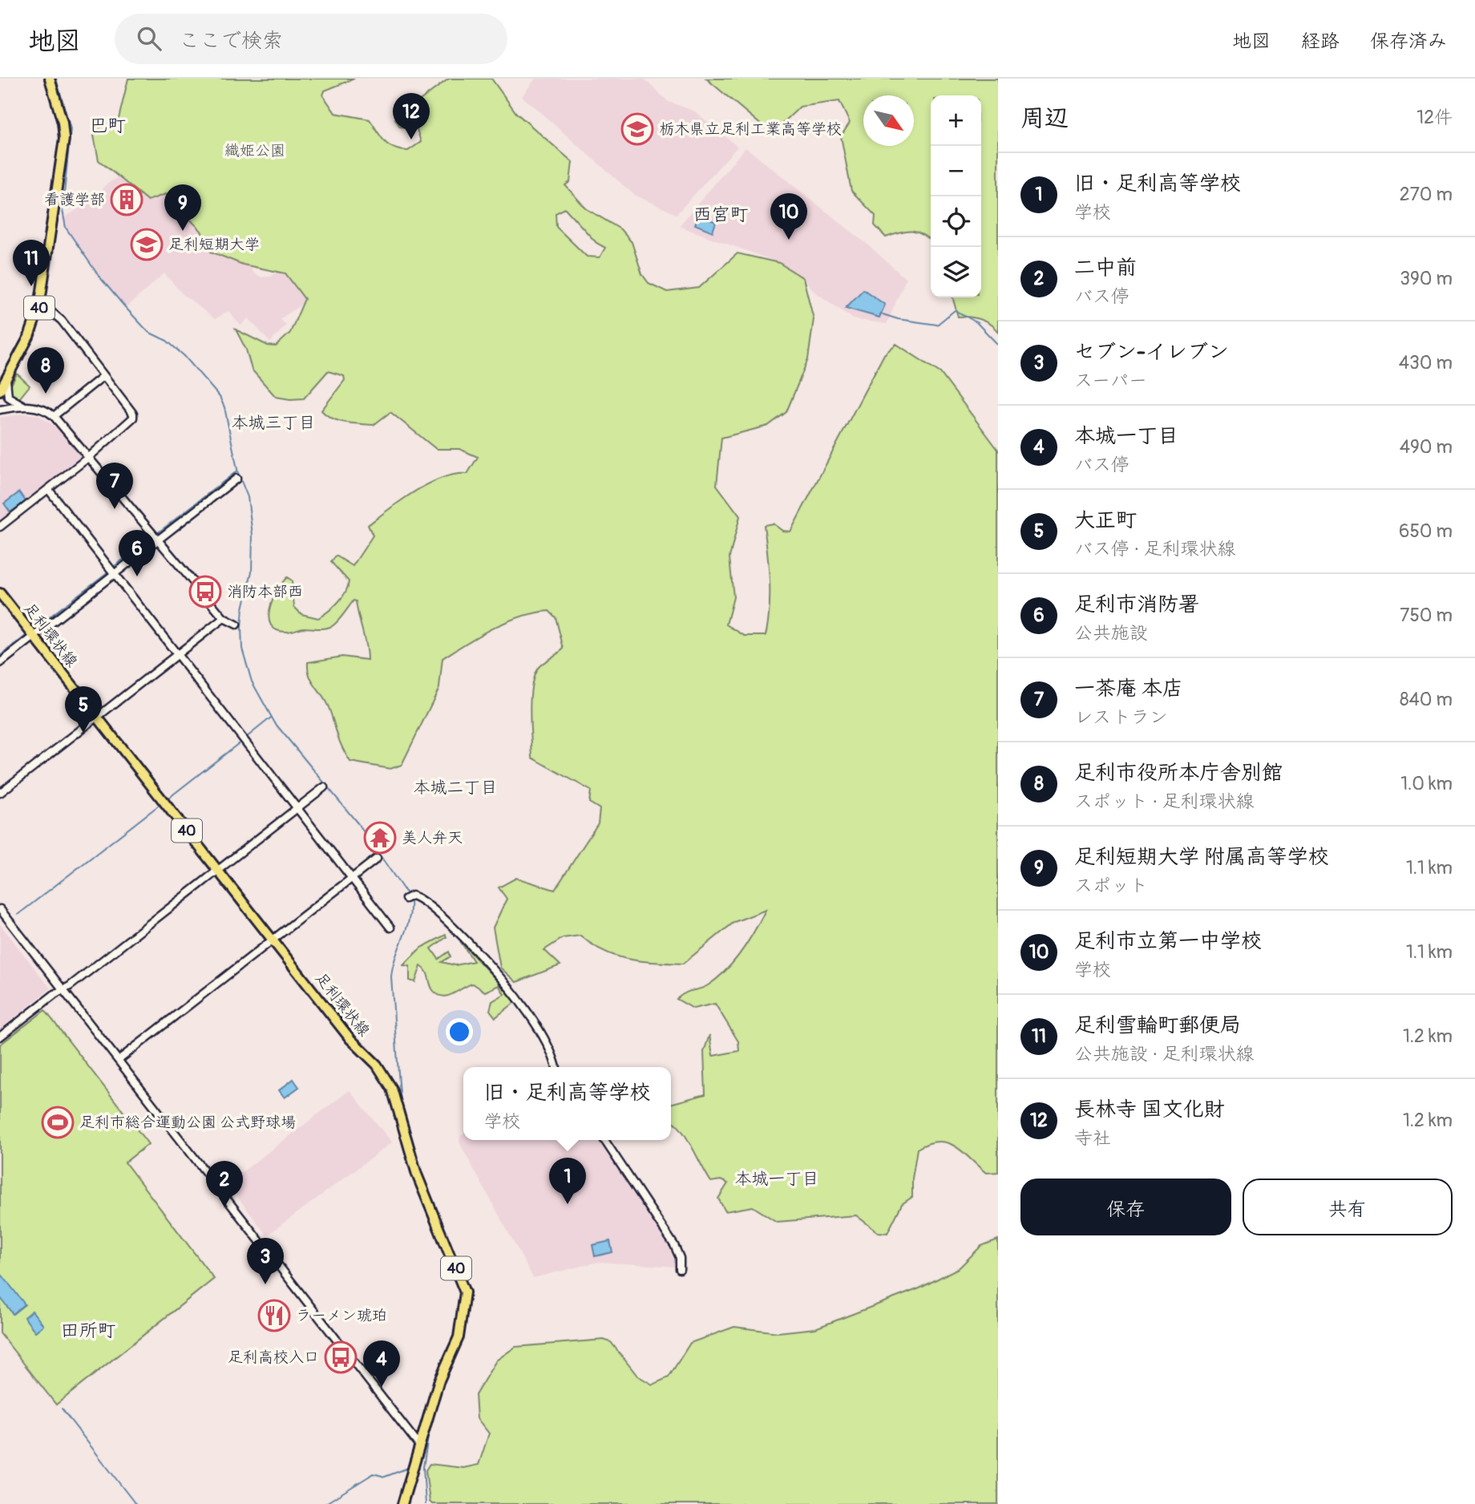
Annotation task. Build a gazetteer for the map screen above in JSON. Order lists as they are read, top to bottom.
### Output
{
  "streets": {
    "main road": ["40", "足利環状線"]
  },
  "districts": [
    "巴町",
    "西宮町",
    "本城三丁目",
    "本城二丁目",
    "本城一丁目",
    "田所町"
  ],
  "parks": ["織姫公園"],
  "places": {
    "school or university": ["栃木県立足利工業高等学校", "足利短期大学"],
    "building": ["看護学部"],
    "bus stop": ["消防本部西", "足利高校入口"],
    "temple": ["美人弁天"],
    "sports": ["足利市総合運動公園 公式野球場"],
    "restaurant": ["ラーメン琥珀"]
  },
  "north": "bottom right",
  "page": {
    "header": "地図",
    "search": "ここで検索",
    "nav": ["地図", "経路", "保存済み"],
    "heading": ["周辺", "12件"],
    "pins": [
      "12",
      "9",
      "10",
      "11",
      "8",
      "7",
      "6",
      "5",
      "1",
      "2",
      "3",
      "4"
    ],
    "map_buttons": ["+", "−"],
    "list": [
      {
        "mark": "1",
        "name": "旧・足利高等学校",
        "note": "学校",
        "value": "270 m"
      },
      {
        "mark": "2",
        "name": "二中前",
        "note": "バス停",
        "value": "390 m"
      },
      {
        "mark": "3",
        "name": "セブン-イレブン",
        "note": "スーパー",
        "value": "430 m"
      },
      {
        "mark": "4",
        "name": "本城一丁目",
        "note": "バス停",
        "value": "490 m"
      },
      {
        "mark": "5",
        "name": "大正町",
        "note": "バス停 · 足利環状線",
        "value": "650 m"
      },
      {
        "mark": "6",
        "name": "足利市消防署",
        "note": "公共施設",
        "value": "750 m"
      },
      {
        "mark": "7",
        "name": "一茶庵 本店",
        "note": "レストラン",
        "value": "840 m"
      },
      {
        "mark": "8",
        "name": "足利市役所本庁舎別館",
        "note": "スポット · 足利環状線",
        "value": "1.0 km"
      },
      {
        "mark": "9",
        "name": "足利短期大学 附属高等学校",
        "note": "スポット",
        "value": "1.1 km"
      },
      {
        "mark": "10",
        "name": "足利市立第一中学校",
        "note": "学校",
        "value": "1.1 km"
      },
      {
        "mark": "11",
        "name": "足利雪輪町郵便局",
        "note": "公共施設 · 足利環状線",
        "value": "1.2 km"
      },
      {
        "mark": "12",
        "name": "長林寺 国文化財",
        "note": "寺社",
        "value": "1.2 km"
      }
    ],
    "popup": ["旧・足利高等学校", "学校"],
    "buttons": ["保存", "共有"]
  }
}
